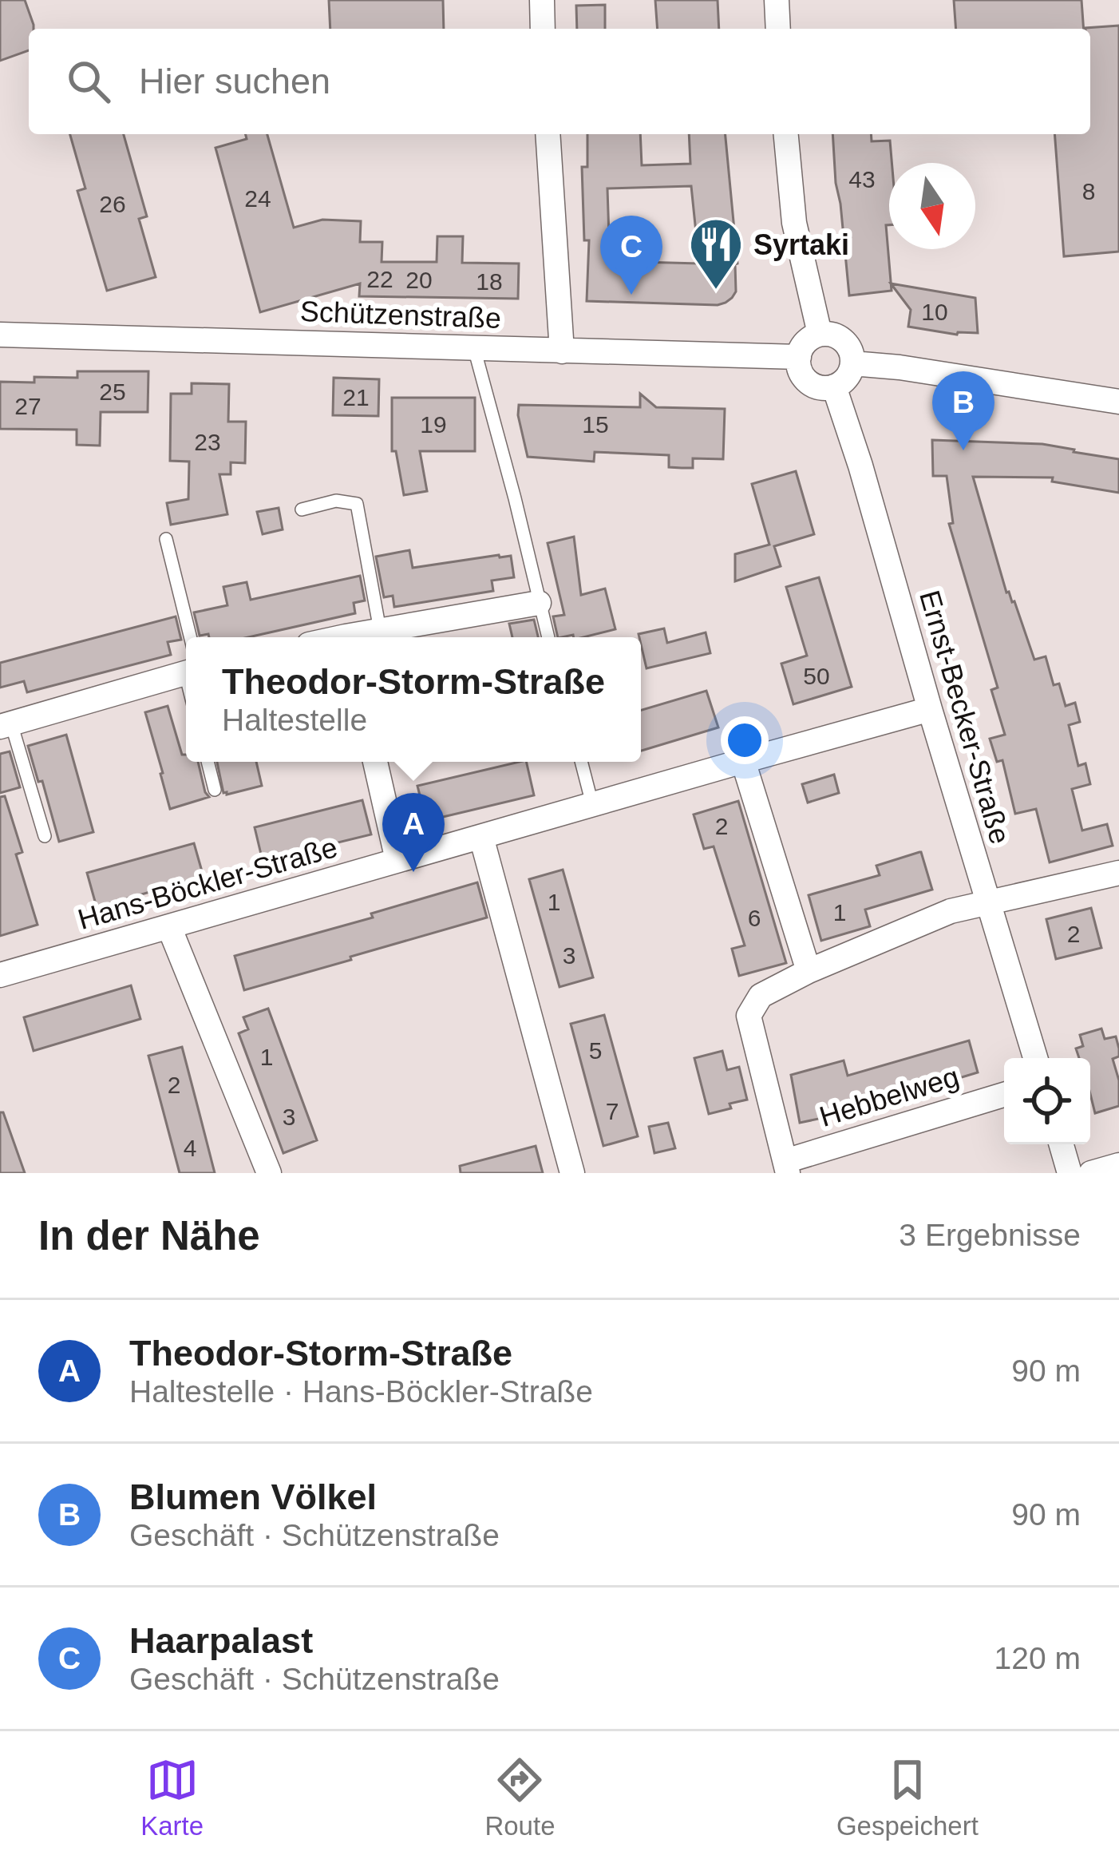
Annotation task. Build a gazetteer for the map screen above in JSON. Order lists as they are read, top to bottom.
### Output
{
  "streets": {
    "street": [
      "Schützenstraße",
      "Ernst-Becker-Straße",
      "Hans-Böckler-Straße",
      "Hebbelweg"
    ]
  },
  "crossings": [
    ["Schützenstraße", "Ernst-Becker-Straße"],
    ["Ernst-Becker-Straße", "Hans-Böckler-Straße"],
    ["Ernst-Becker-Straße", "Hebbelweg"]
  ],
  "places": {
    "restaurant": ["Syrtaki"]
  },
  "house_numbers": [
    "43",
    "8",
    "24",
    "26",
    "22",
    "20",
    "18",
    "10",
    "25",
    "21",
    "27",
    "19",
    "15",
    "23",
    "50",
    "2",
    "1",
    "1",
    "6",
    "2",
    "3",
    "5",
    "1",
    "2",
    "7",
    "3",
    "4"
  ],
  "north": "bottom",
  "page": {
    "search": "Hier suchen",
    "pins": ["C", "B", "A"],
    "popup": ["Theodor-Storm-Straße", "Haltestelle"],
    "heading": ["In der Nähe", "3 Ergebnisse"],
    "list": [
      {
        "mark": "A",
        "name": "Theodor-Storm-Straße",
        "note": "Haltestelle · Hans-Böckler-Straße",
        "value": "90 m"
      },
      {
        "mark": "B",
        "name": "Blumen Völkel",
        "note": "Geschäft · Schützenstraße",
        "value": "90 m"
      },
      {
        "mark": "C",
        "name": "Haarpalast",
        "note": "Geschäft · Schützenstraße",
        "value": "120 m"
      }
    ],
    "nav": ["Karte", "Route", "Gespeichert"]
  }
}
